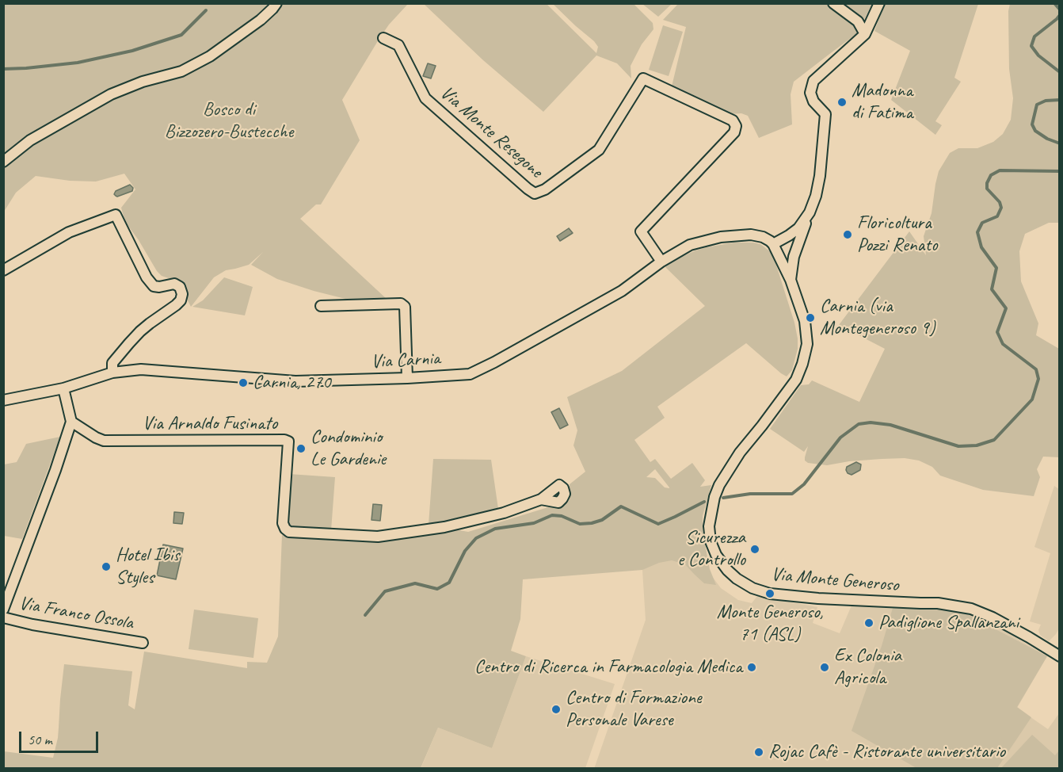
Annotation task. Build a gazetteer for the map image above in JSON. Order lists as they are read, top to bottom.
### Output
{
  "streets": {
    "street": [
      "Via Monte Resegone",
      "Via Carnia",
      "Via Arnaldo Fusinato",
      "Via Monte Generoso",
      "Via Franco Ossola"
    ]
  },
  "crossings": [
    ["Via Monte Resegone", "Via Carnia"],
    ["Via Carnia", "Via Monte Generoso"]
  ],
  "parks": ["Bosco di Bizzozero-Bustecche"],
  "places": [
    "Madonna di Fatima",
    "Floricoltura Pozzi Renato",
    "Carnia (via Montegeneroso 9)",
    "Carnia, 270",
    "Condominio Le Gardenie",
    "Sicurezza e Controllo",
    "Hotel Ibis Styles",
    "Monte Generoso, 71 (ASL)",
    "Padiglione Spallanzani",
    "Centro di Ricerca in Farmacologia Medica",
    "Ex Colonia Agricola",
    "Centro di Formazione Personale Varese",
    "Rojac Cafè - Ristorante universitario"
  ],
  "scale_bar": "50 m"
}
